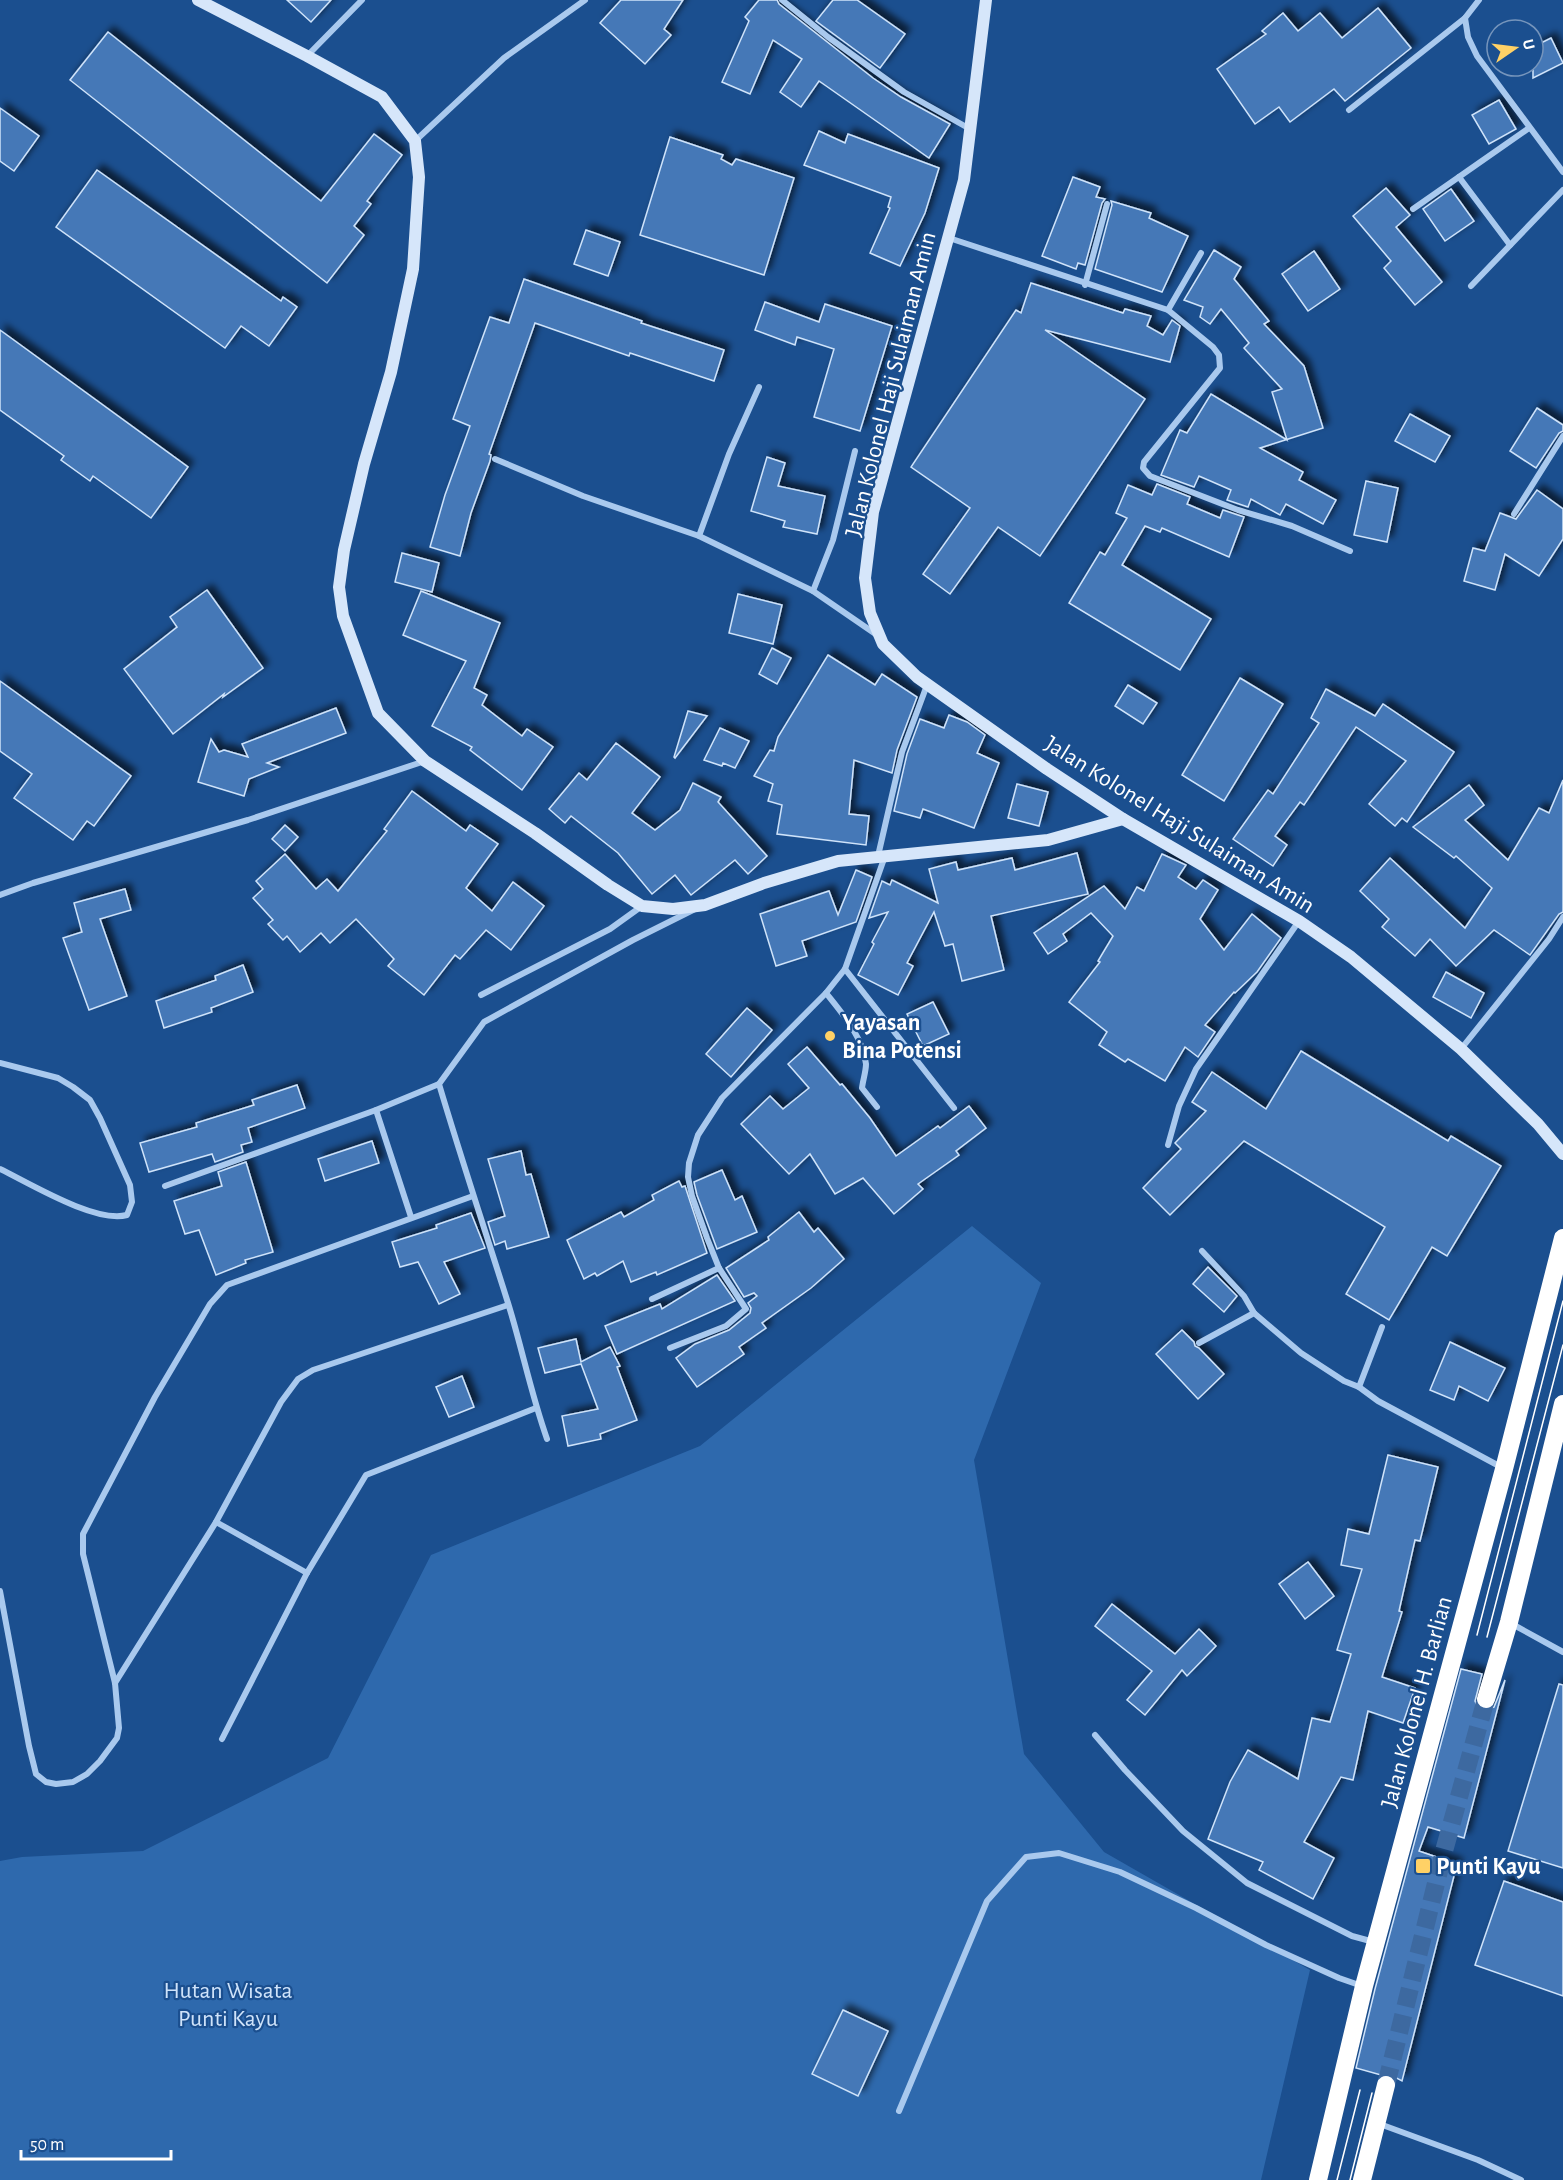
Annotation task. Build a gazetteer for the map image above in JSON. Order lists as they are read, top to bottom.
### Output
{
  "streets": {
    "highway": ["Jalan Kolonel H. Barlian"],
    "street": ["Jalan Kolonel Haji Sulaiman Amin"]
  },
  "parks": ["Hutan Wisata Punti Kayu"],
  "places": {
    "other": ["Yayasan Bina Potensi"],
    "transit": ["Punti Kayu"]
  },
  "scale_bar": "50 m",
  "north": "right"
}
